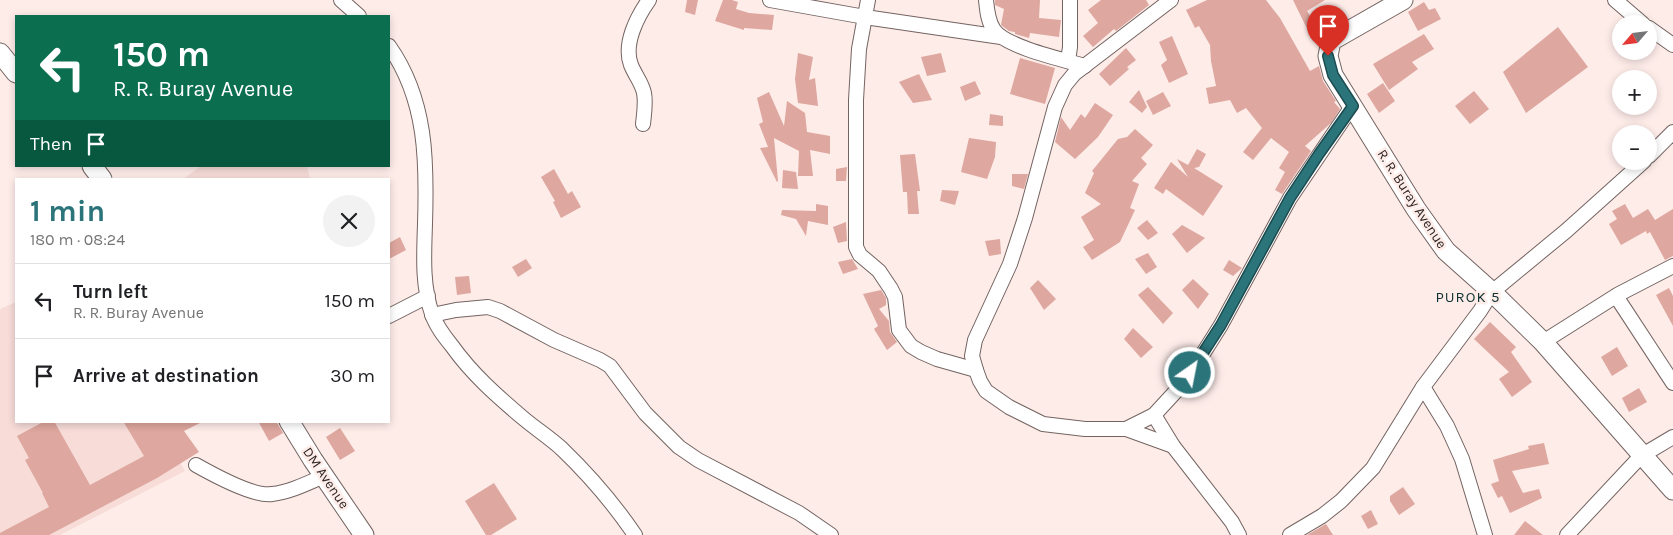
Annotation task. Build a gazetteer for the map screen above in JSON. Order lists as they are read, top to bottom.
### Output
{
  "streets": {
    "street": ["R. R. Buray Avenue", "DM Avenue"]
  },
  "districts": ["PUROK 5"],
  "north": "bottom left",
  "page": {
    "map_buttons": ["+", "−"],
    "turn": ["150 m", "R. R. Buray Avenue"],
    "then": "Then",
    "heading": ["1 min", "180 m · 08:24"],
    "list": [
      {
        "name": "Turn left",
        "note": "R. R. Buray Avenue",
        "value": "150 m"
      },
      {
        "name": "Arrive at destination",
        "value": "30 m"
      }
    ]
  }
}
